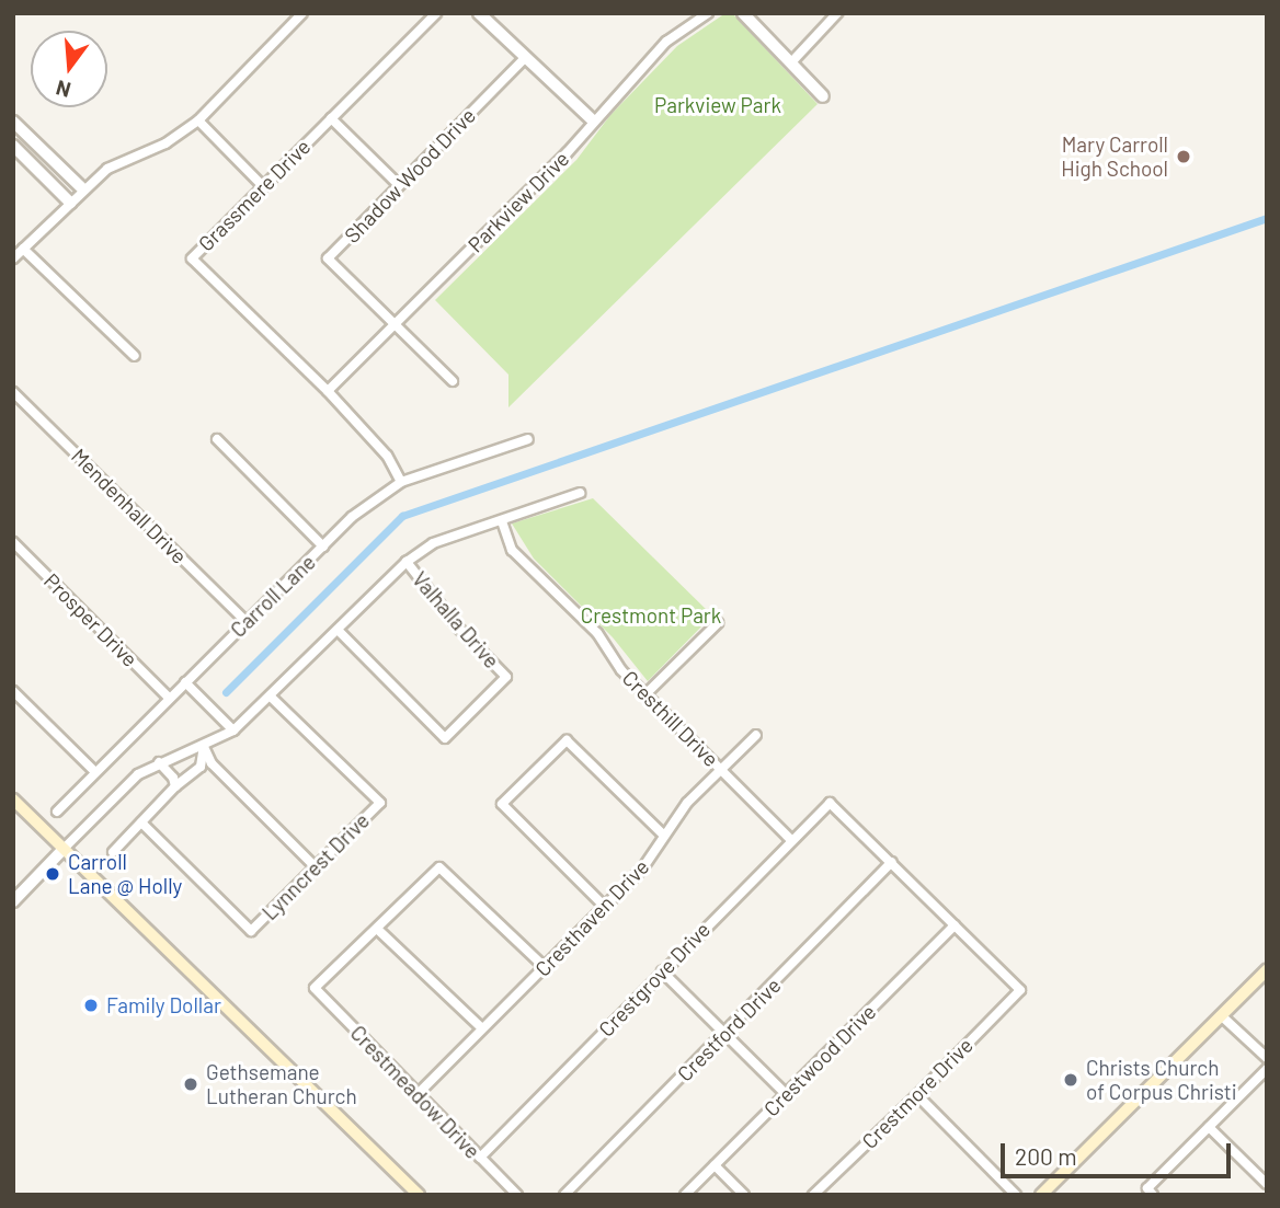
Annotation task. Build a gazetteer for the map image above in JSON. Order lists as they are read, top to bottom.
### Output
{
  "streets": {
    "street": [
      "Shadow Wood Drive",
      "Grassmere Drive",
      "Parkview Drive",
      "Mendenhall Drive",
      "Carroll Lane",
      "Prosper Drive",
      "Valhalla Drive",
      "Cresthill Drive",
      "Lynncrest Drive",
      "Cresthaven Drive",
      "Crestgrove Drive",
      "Crestford Drive",
      "Crestwood Drive",
      "Crestmeadow Drive",
      "Crestmore Drive"
    ]
  },
  "crossings": [
    ["Shadow Wood Drive", "Parkview Drive"],
    ["Grassmere Drive", "Parkview Drive"],
    ["Grassmere Drive", "Carroll Lane"],
    ["Mendenhall Drive", "Carroll Lane"],
    ["Carroll Lane", "Prosper Drive"],
    ["Cresthill Drive", "Cresthaven Drive"],
    ["Cresthill Drive", "Crestgrove Drive"],
    ["Cresthaven Drive", "Crestmeadow Drive"],
    ["Crestgrove Drive", "Crestford Drive"],
    ["Crestgrove Drive", "Crestmeadow Drive"],
    ["Crestwood Drive", "Crestmore Drive"]
  ],
  "parks": ["Parkview Park", "Crestmont Park"],
  "places": [
    "Mary Carroll High School",
    "Carroll Lane @ Holly",
    "Family Dollar",
    "Christs Church of Corpus Christi",
    "Gethsemane Lutheran Church"
  ],
  "scale_bar": "200 m",
  "north": "bottom"
}
